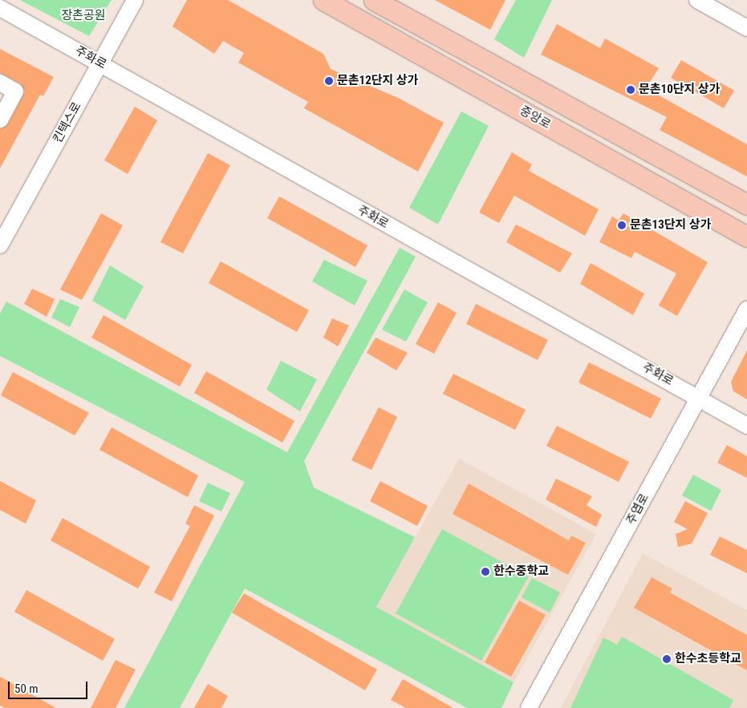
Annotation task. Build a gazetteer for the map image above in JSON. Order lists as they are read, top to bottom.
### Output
{
  "streets": {
    "main road": ["중앙로"],
    "street": ["주화로", "킨텍스로", "주엽로"]
  },
  "crossings": [
    ["주화로", "킨텍스로"],
    ["주화로", "주엽로"]
  ],
  "parks": ["장촌공원"],
  "places": [
    "문촌12단지 상가",
    "문촌10단지 상가",
    "문촌13단지 상가",
    "한수중학교",
    "한수초등학교"
  ],
  "scale_bar": "50 m"
}
